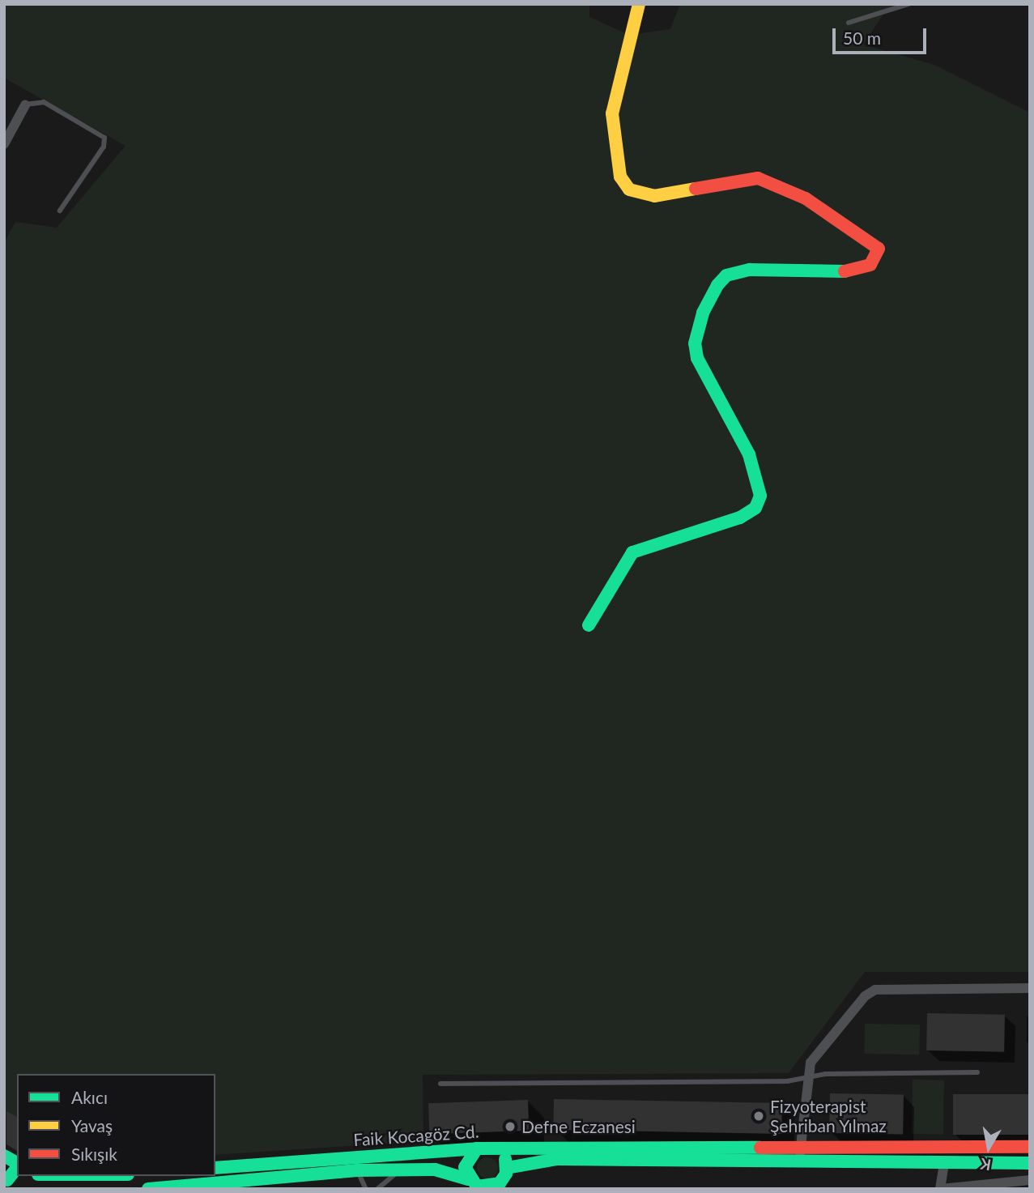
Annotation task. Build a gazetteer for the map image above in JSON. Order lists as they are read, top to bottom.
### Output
{
  "streets": {
    "street": ["Faik Kocagöz Cd."]
  },
  "places": ["Fizyoterapist Şehriban Yılmaz", "Defne Eczanesi"],
  "legend": ["Akıcı", "Yavaş", "Sıkışık"],
  "scale_bar": "50 m",
  "north": "bottom"
}
